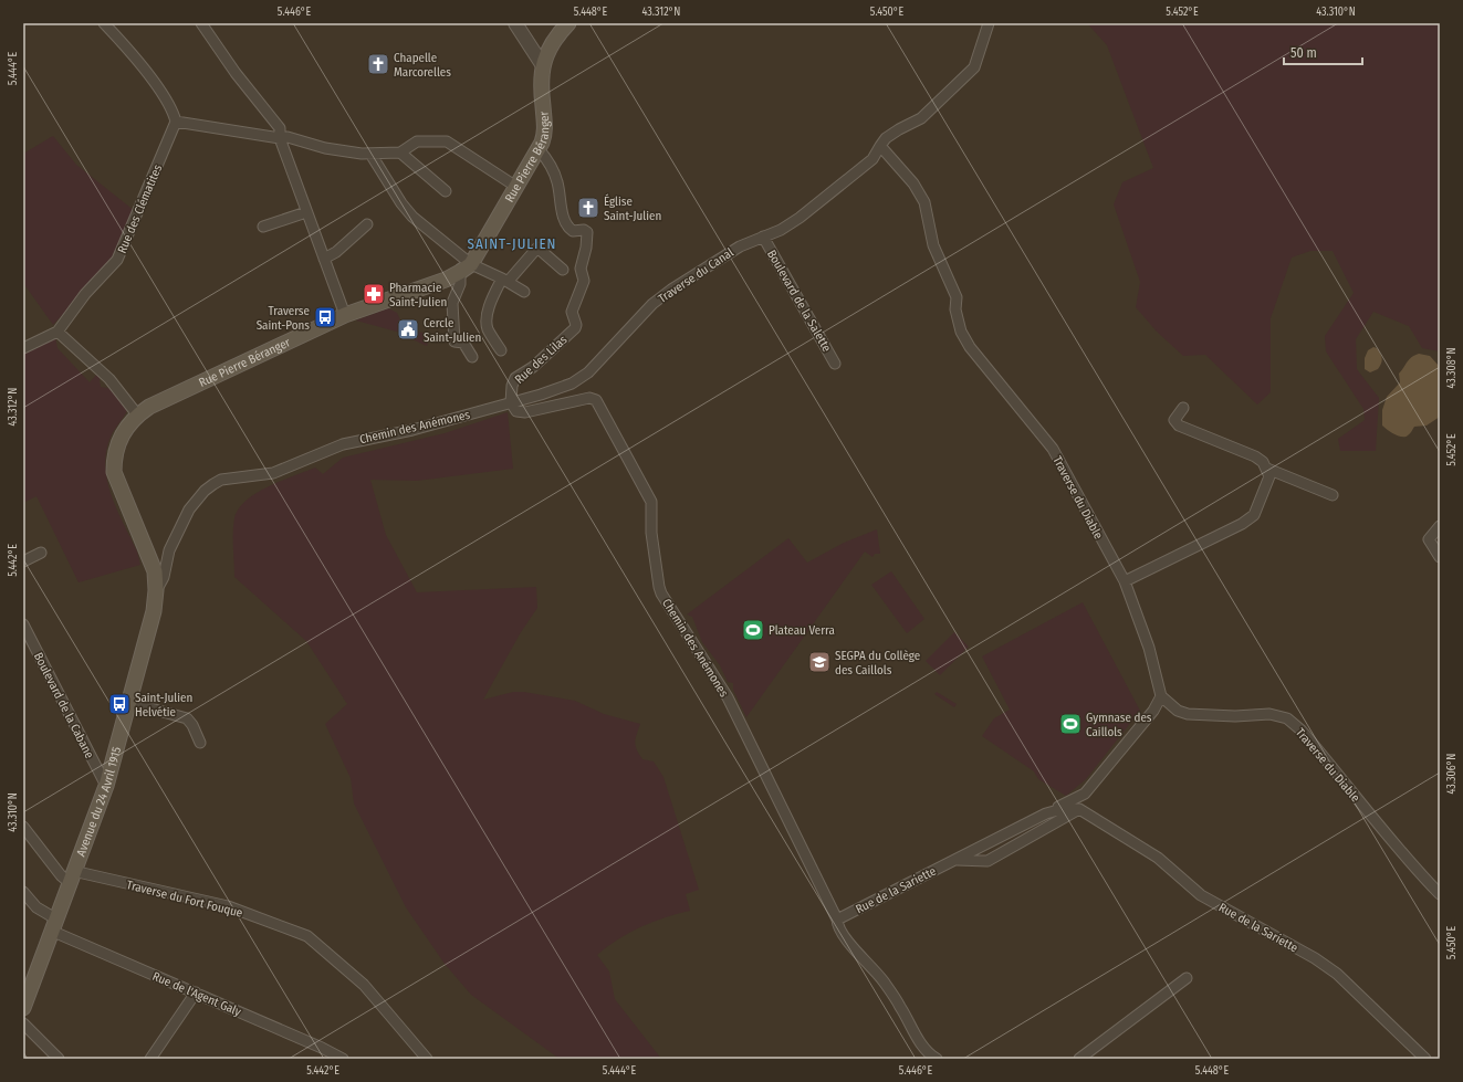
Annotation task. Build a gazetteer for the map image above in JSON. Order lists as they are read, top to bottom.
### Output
{
  "streets": {
    "main road": ["Rue Pierre Béranger", "Avenue du 24 Avril 1915"],
    "street": [
      "Rue des Clématites",
      "Traverse du Canal",
      "Boulevard de la Salette",
      "Rue des Lilas",
      "Chemin des Anémones",
      "Traverse du Diable",
      "Boulevard de la Cabane",
      "Rue de la Sariette",
      "Traverse du Fort Fouque",
      "Rue de l'Agent Galy"
    ]
  },
  "crossings": [
    ["Rue Pierre Béranger", "Rue des Lilas"],
    ["Rue Pierre Béranger", "Chemin des Anémones"],
    ["Rue Pierre Béranger", "Avenue du 24 Avril 1915"],
    ["Traverse du Canal", "Boulevard de la Salette"],
    ["Traverse du Canal", "Rue des Lilas"],
    ["Traverse du Canal", "Chemin des Anémones"],
    ["Traverse du Canal", "Traverse du Diable"],
    ["Rue des Lilas", "Chemin des Anémones"],
    ["Chemin des Anémones", "Avenue du 24 Avril 1915"],
    ["Chemin des Anémones", "Rue de la Sariette"],
    ["Boulevard de la Cabane", "Avenue du 24 Avril 1915"],
    ["Avenue du 24 Avril 1915", "Traverse du Fort Fouque"],
    ["Avenue du 24 Avril 1915", "Rue de l'Agent Galy"]
  ],
  "districts": ["SAINT-JULIEN"],
  "places": {
    "church": ["Chapelle Marcorelles", "Église Saint-Julien"],
    "pharmacy": ["Pharmacie Saint-Julien"],
    "bus stop": ["Traverse Saint-Pons", "Saint-Julien Helvétie"],
    "public building": ["Cercle Saint-Julien"],
    "sports": ["Plateau Verra", "Gymnase des Caillols"],
    "school or university": ["SEGPA du Collège des Caillols"]
  },
  "scale_bar": "50 m",
  "coordinates": [
    "5.446°E",
    "5.448°E",
    "43.312°N",
    "5.450°E",
    "5.452°E",
    "43.310°N",
    "5.444°E",
    "43.308°N",
    "5.442°E",
    "43.306°N"
  ]
}
